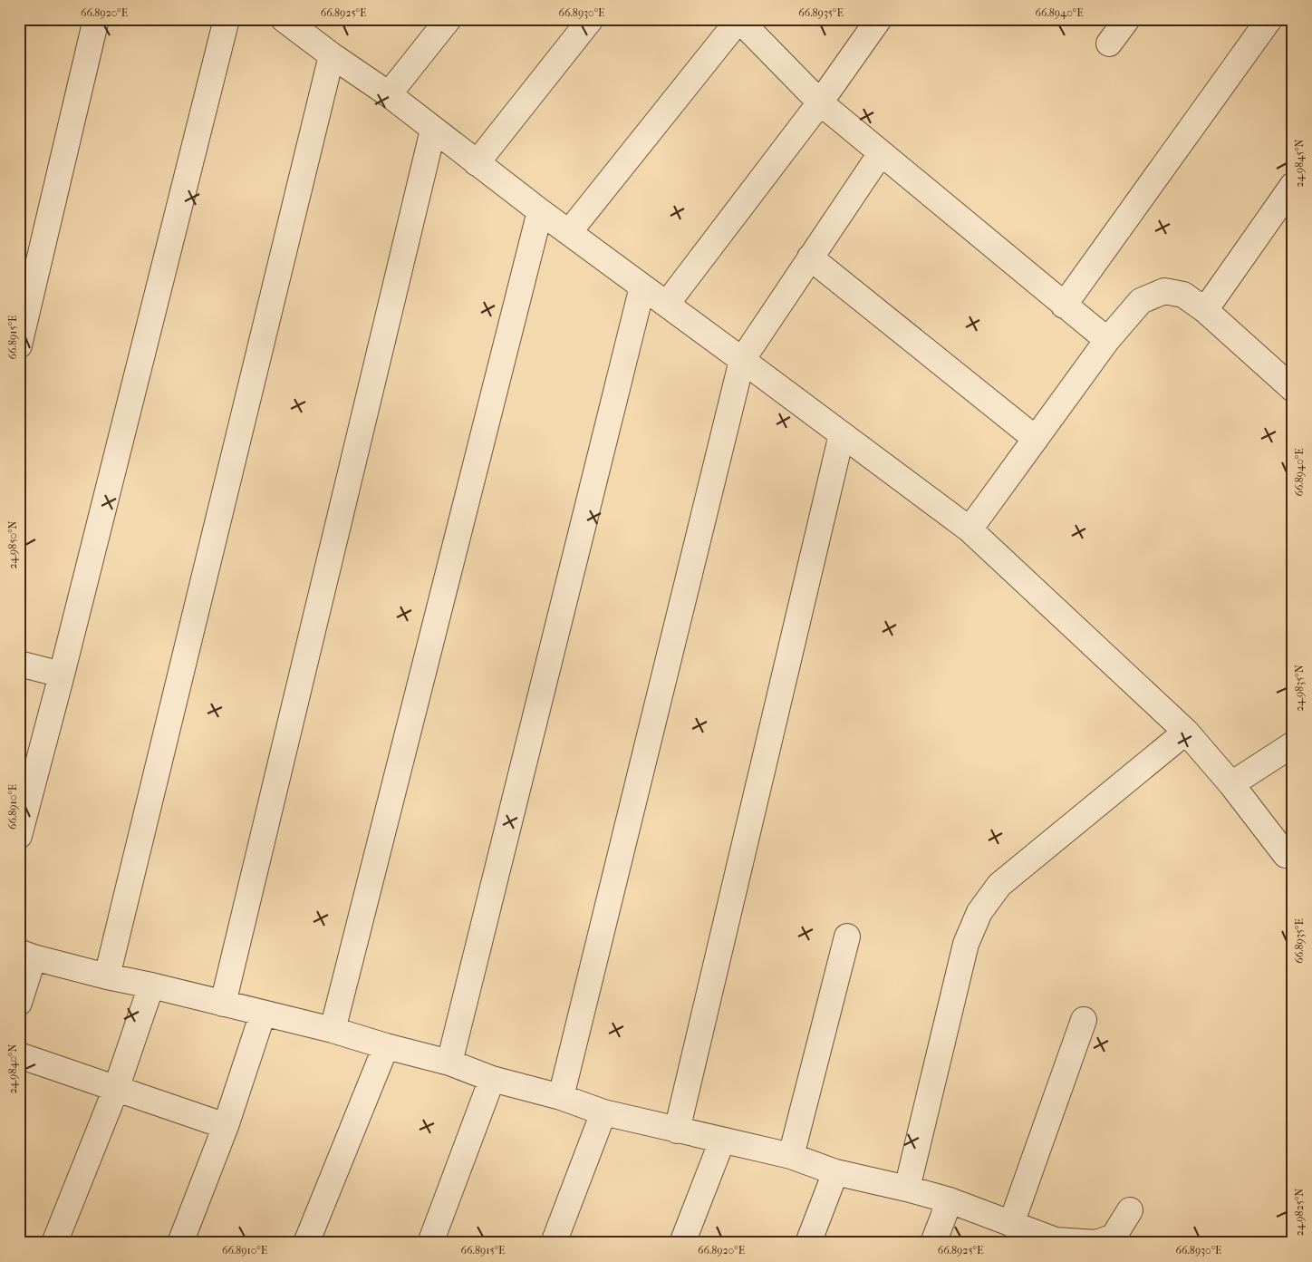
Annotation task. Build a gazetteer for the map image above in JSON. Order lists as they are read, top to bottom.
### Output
{
  "coordinates": [
    "66.8920°E",
    "66.8925°E",
    "66.8930°E",
    "66.8935°E",
    "66.8940°E",
    "24.9845°N",
    "66.8915°E",
    "24.9850°N",
    "24.9835°N",
    "66.8910°E",
    "24.9840°N",
    "24.9825°N"
  ]
}
